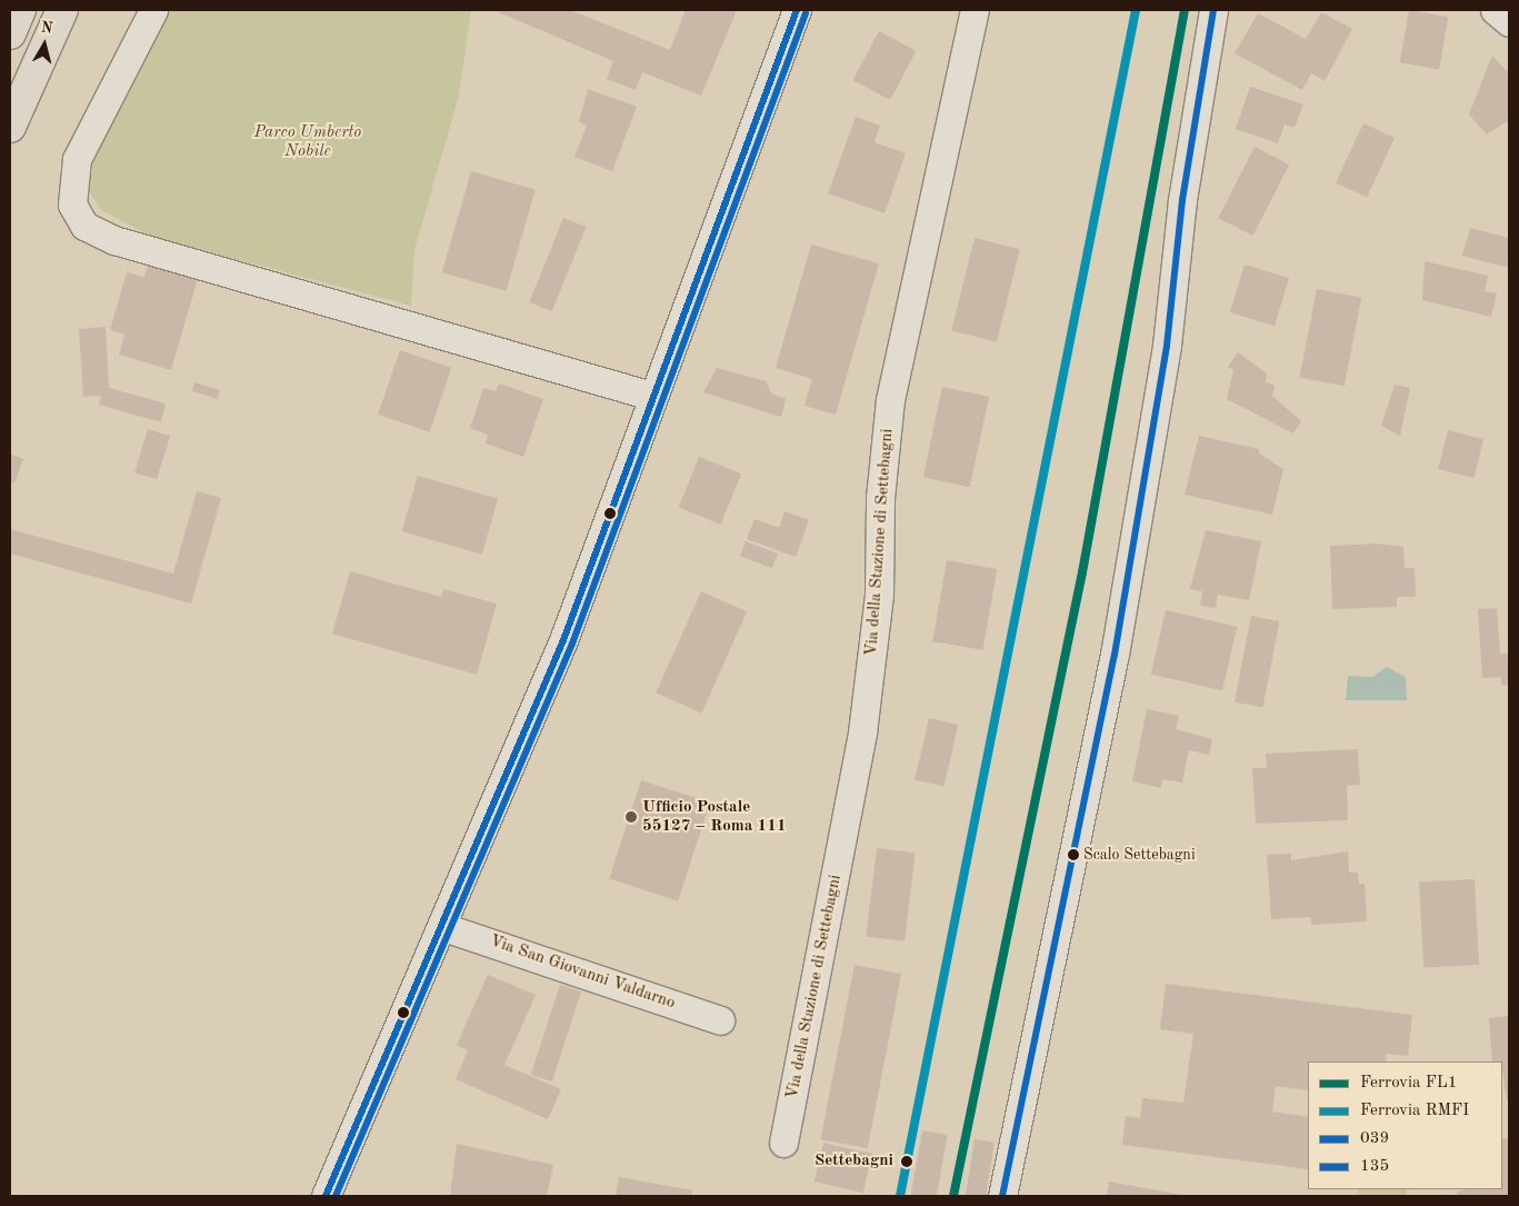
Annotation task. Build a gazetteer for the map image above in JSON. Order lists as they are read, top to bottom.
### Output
{
  "streets": {
    "street": ["Via della Stazione di Settebagni", "Via San Giovanni Valdarno"]
  },
  "parks": ["Parco Umberto Nobile"],
  "places": ["Ufficio Postale 55127 – Roma 111", "Scalo Settebagni", "Settebagni"],
  "lines": [
    "rail line FL1",
    "rail line RMFI",
    "transit line 039",
    "transit line 135"
  ],
  "legend": [
    "Ferrovia FL1",
    "Ferrovia RMFI",
    "039",
    "135"
  ],
  "north": "top"
}
